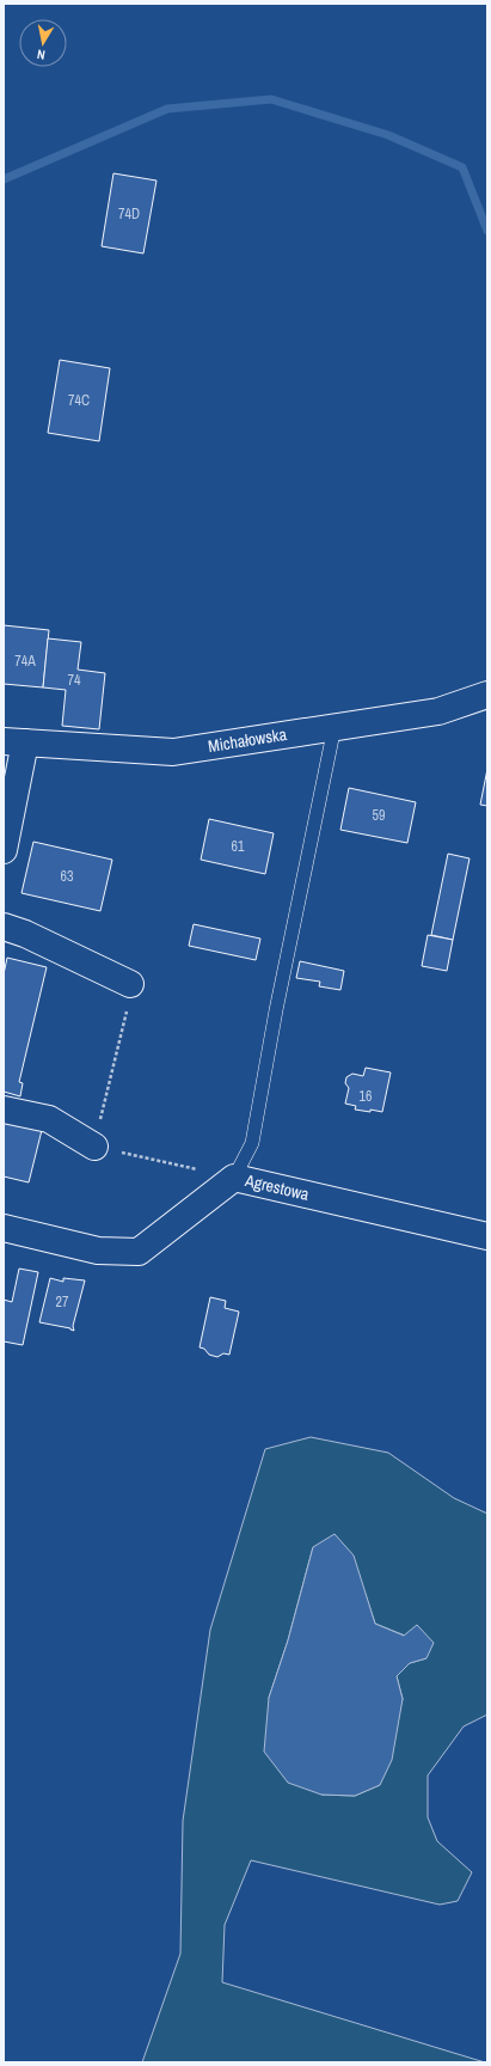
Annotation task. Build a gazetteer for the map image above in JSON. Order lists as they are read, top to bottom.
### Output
{
  "streets": {
    "street": ["Michałowska", "Agrestowa"]
  },
  "house_numbers": [
    "74D",
    "74C",
    "74A",
    "74",
    "59",
    "61",
    "63",
    "16",
    "27"
  ],
  "north": "bottom"
}
